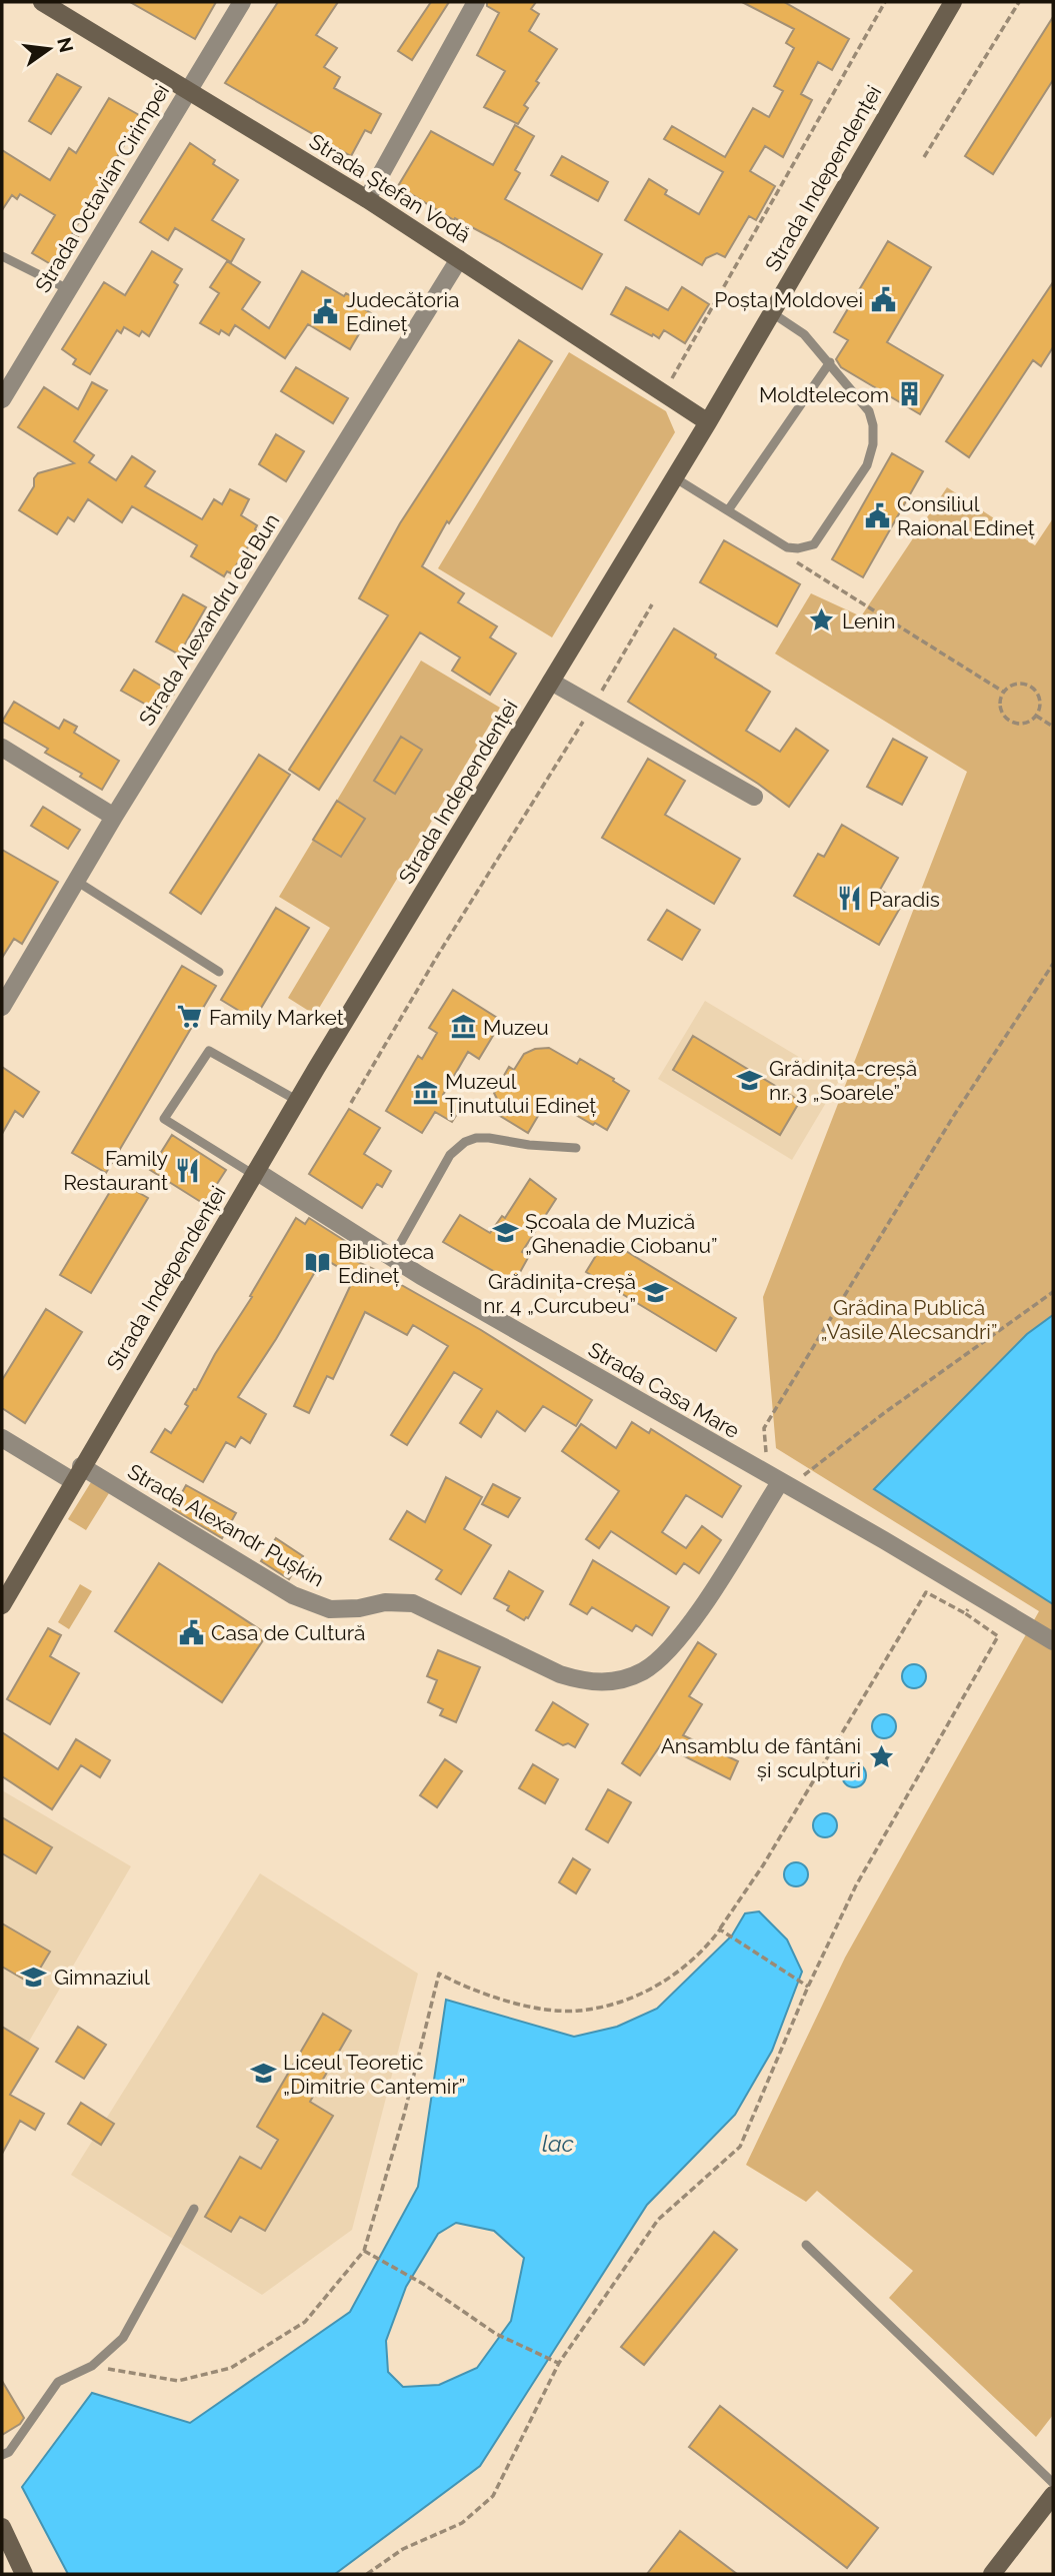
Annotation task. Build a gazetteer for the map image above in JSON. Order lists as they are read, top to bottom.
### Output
{
  "streets": {
    "main road": ["Strada Independenței", "Strada Ștefan Vodă"],
    "street": [
      "Strada Octavian Cirimpei",
      "Strada Alexandru cel Bun",
      "Strada Casa Mare",
      "Strada Alexandr Pușkin"
    ]
  },
  "crossings": [
    ["Strada Independenței", "Strada Ștefan Vodă"],
    ["Strada Independenței", "Strada Casa Mare"],
    ["Strada Independenței", "Strada Alexandr Pușkin"],
    ["Strada Octavian Cirimpei", "Strada Ștefan Vodă"],
    ["Strada Ștefan Vodă", "Strada Alexandru cel Bun"],
    ["Strada Casa Mare", "Strada Alexandr Pușkin"]
  ],
  "water": ["lac"],
  "parks": ["Grădina Publică „Vasile Alecsandri”"],
  "places": {
    "public building": [
      "Poșta Moldovei",
      "Judecătoria Edineț",
      "Consiliul Raional Edineț",
      "Casa de Cultură"
    ],
    "building": ["Moldtelecom"],
    "place": ["Lenin", "Ansamblu de fântâni și sculpturi"],
    "restaurant": ["Paradis", "Family Restaurant"],
    "supermarket": ["Family Market"],
    "museum": ["Muzeu", "Muzeul Ținutului Edineț"],
    "school or university": [
      "Grădinița-creșă nr. 3 „Soarele”",
      "Școala de Muzică „Ghenadie Ciobanu”",
      "Grădinița-creșă nr. 4 „Curcubeu”",
      "Gimnaziul",
      "Liceul Teoretic „Dimitrie Cantemir”"
    ],
    "library": ["Biblioteca Edineț"]
  },
  "north": "right"
}
